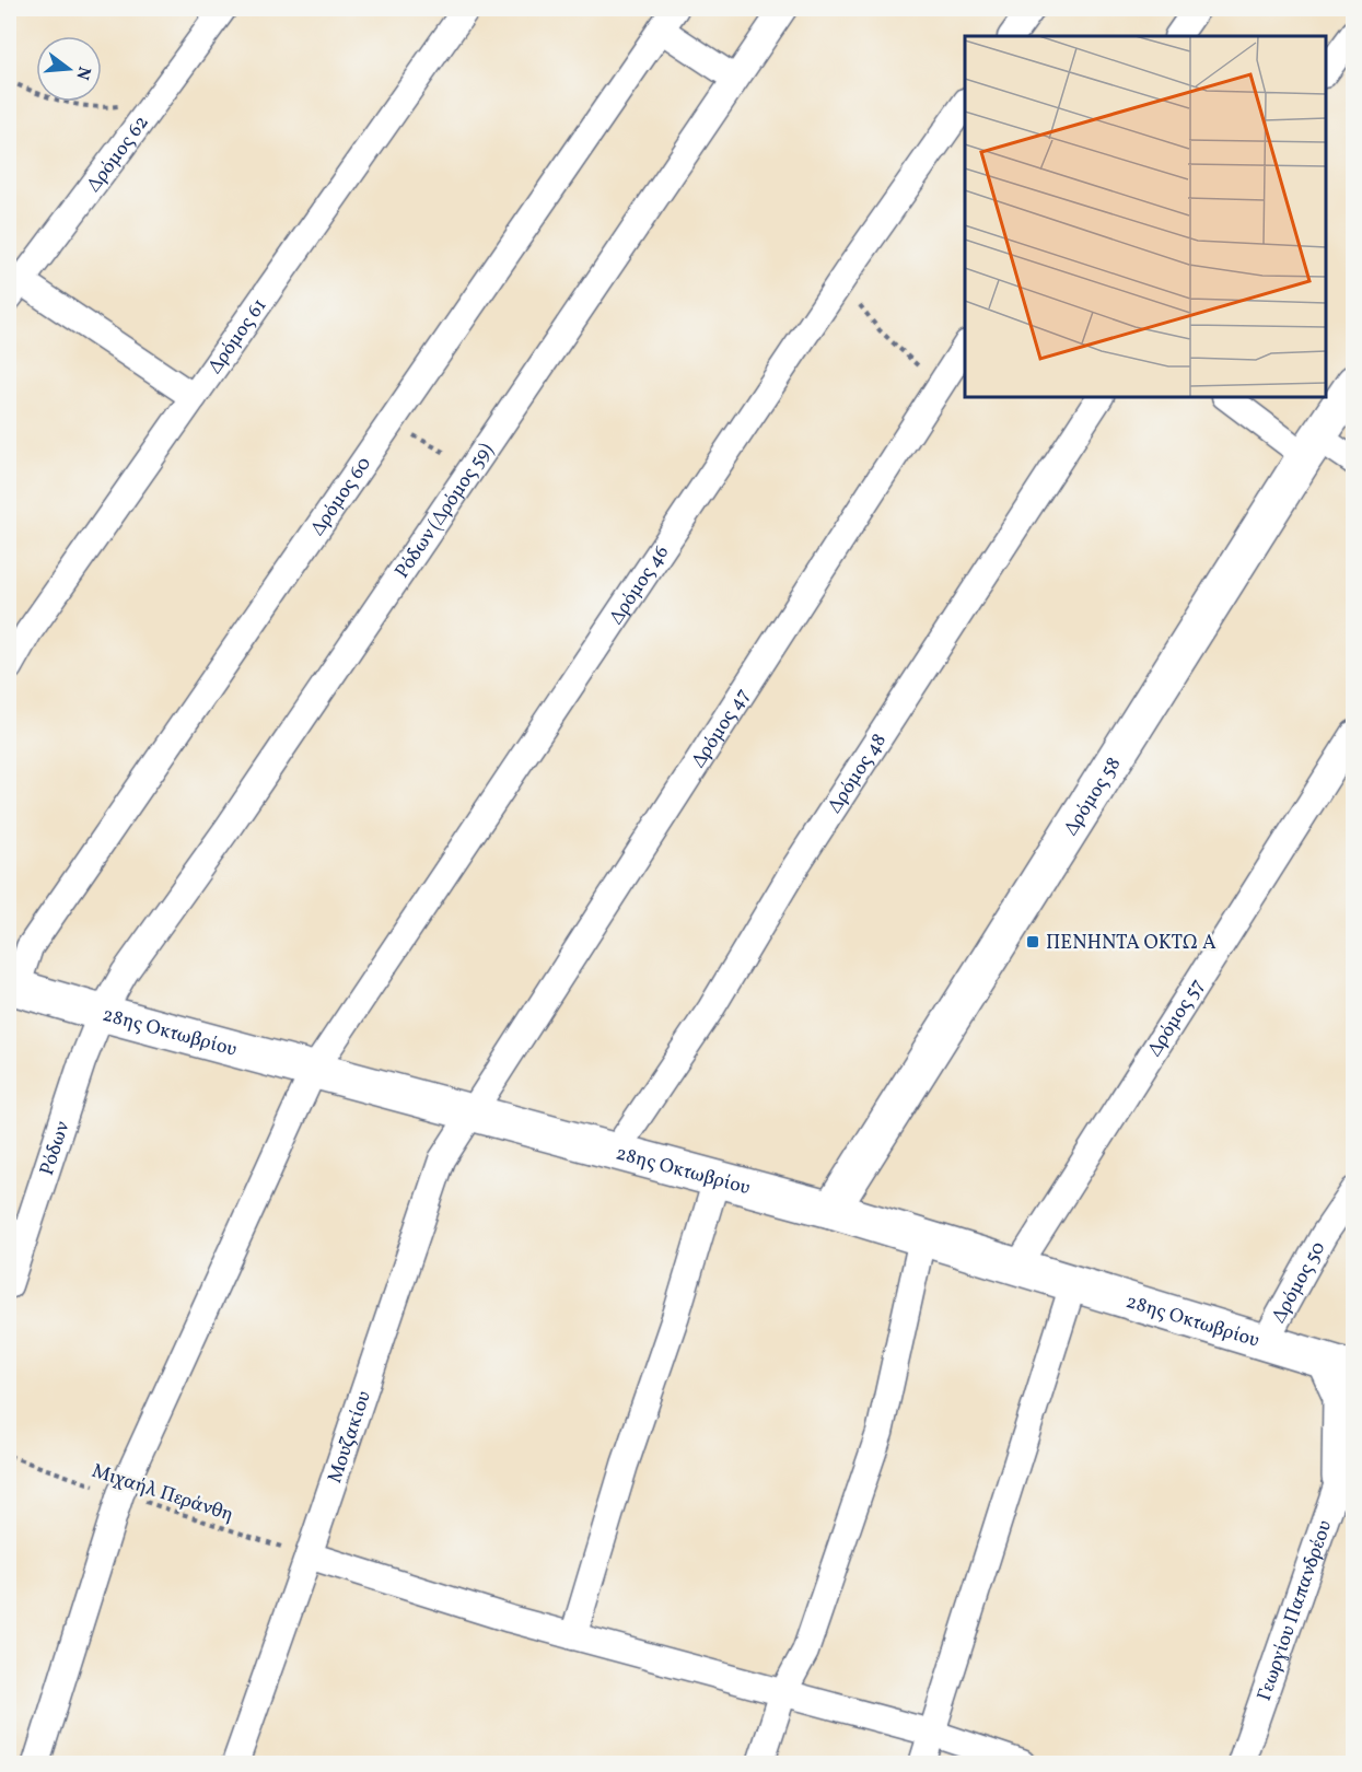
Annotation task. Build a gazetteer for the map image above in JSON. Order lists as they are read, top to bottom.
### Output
{
  "streets": {
    "street": [
      "Δρόμος 62",
      "Δρόμος 61",
      "Δρόμος 60",
      "Ρόδων (Δρόμος 59)",
      "Δρόμος 46",
      "Δρόμος 47",
      "Δρόμος 48",
      "Δρόμος 58",
      "Δρόμος 57",
      "28ης Οκτωβρίου",
      "Ρόδων",
      "Δρόμος 50",
      "Μουζακίου",
      "Γεωργίου Παπανδρέου"
    ],
    "path": ["Μιχαήλ Περάνθη"]
  },
  "crossings": [
    ["Δρόμος 60", "28ης Οκτωβρίου"],
    ["Ρόδων (Δρόμος 59)", "28ης Οκτωβρίου"],
    ["Ρόδων (Δρόμος 59)", "Ρόδων"],
    ["Δρόμος 46", "28ης Οκτωβρίου"],
    ["Δρόμος 46", "Μιχαήλ Περάνθη"],
    ["Δρόμος 47", "28ης Οκτωβρίου"],
    ["Δρόμος 47", "Μουζακίου"],
    ["Δρόμος 48", "28ης Οκτωβρίου"],
    ["Δρόμος 58", "28ης Οκτωβρίου"],
    ["Δρόμος 57", "28ης Οκτωβρίου"],
    ["28ης Οκτωβρίου", "Ρόδων"],
    ["28ης Οκτωβρίου", "Δρόμος 50"],
    ["28ης Οκτωβρίου", "Μουζακίου"],
    ["Μουζακίου", "Μιχαήλ Περάνθη"]
  ],
  "places": {
    "transit": ["ΠΕΝΗΝΤΑ ΟΚΤΩ Α"]
  },
  "north": "right"
}
